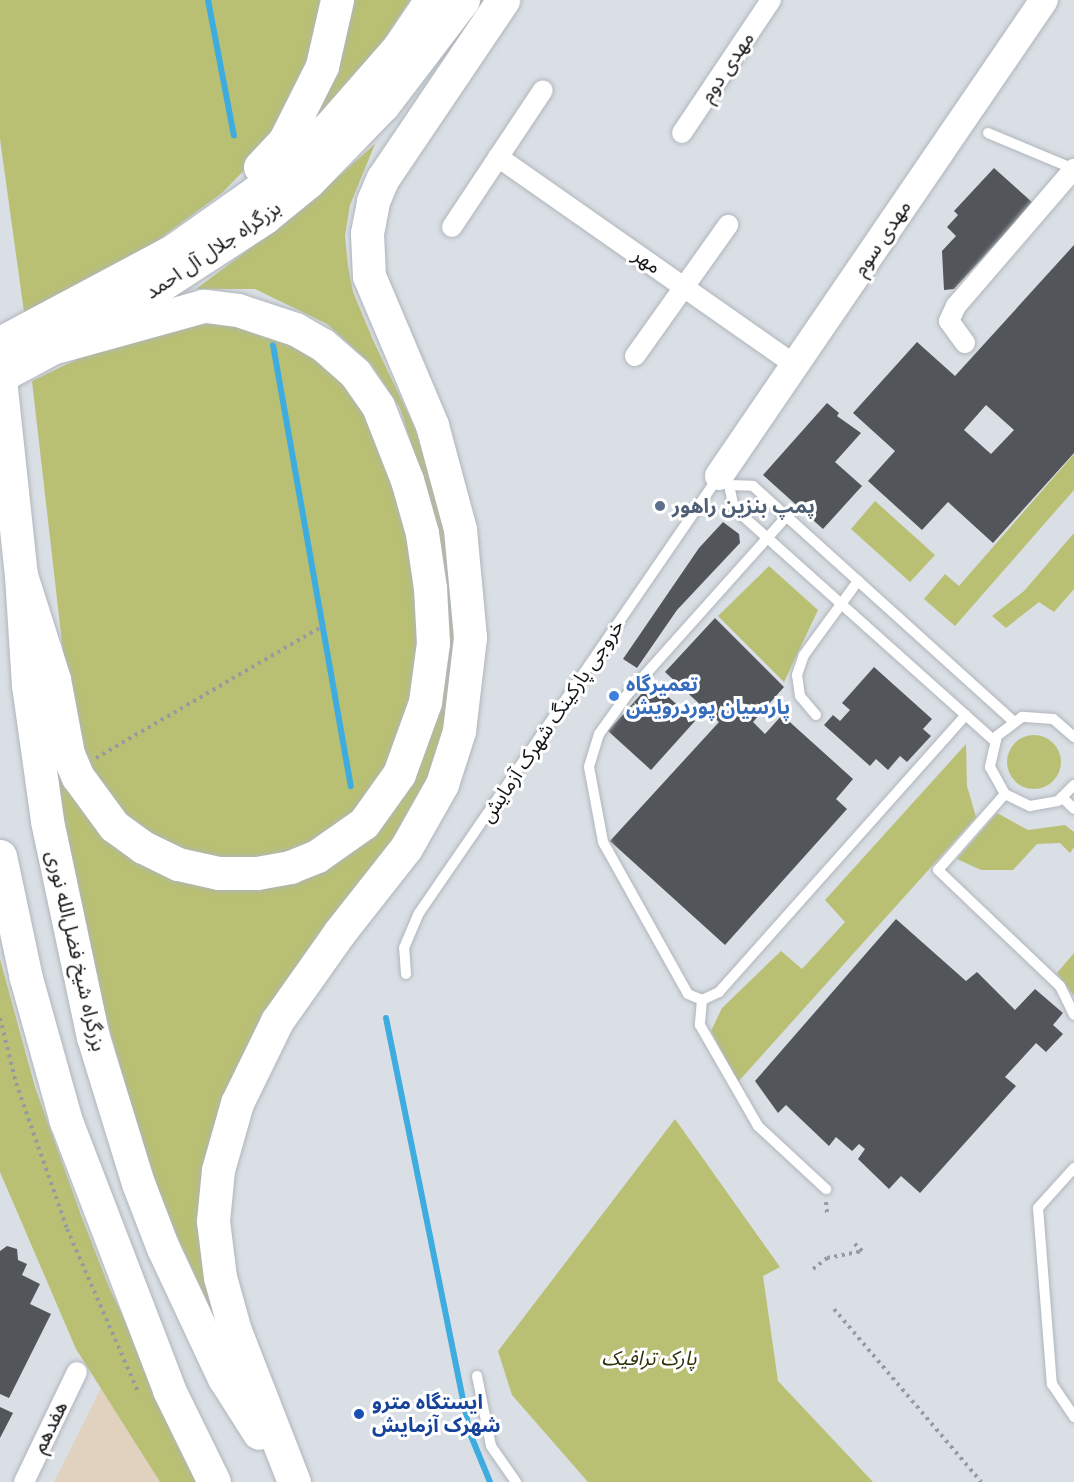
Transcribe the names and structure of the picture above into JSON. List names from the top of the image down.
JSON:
{
  "streets": {
    "highway": ["بزرگراه جلال آل احمد", "بزرگراه شیخ فضل‌الله نوری"],
    "street": [
      "مهدی دوم",
      "مهدی سوم",
      "مهر",
      "هفدهم"
    ],
    "lane": ["خروجی پارکینگ شهرک آزمایش"]
  },
  "crossings": [
    ["مهدی سوم", "مهر"],
    ["مهدی سوم", "خروجی پارکینگ شهرک آزمایش"],
    ["بزرگراه جلال آل احمد", "بزرگراه شیخ فضل‌الله نوری"]
  ],
  "parks": ["پارک ترافیک"],
  "places": ["پمپ بنزین راهور", "تعمیرگاه پارسیان پوردرویش", "ایستگاه مترو شهرک آزمایش"]
}
